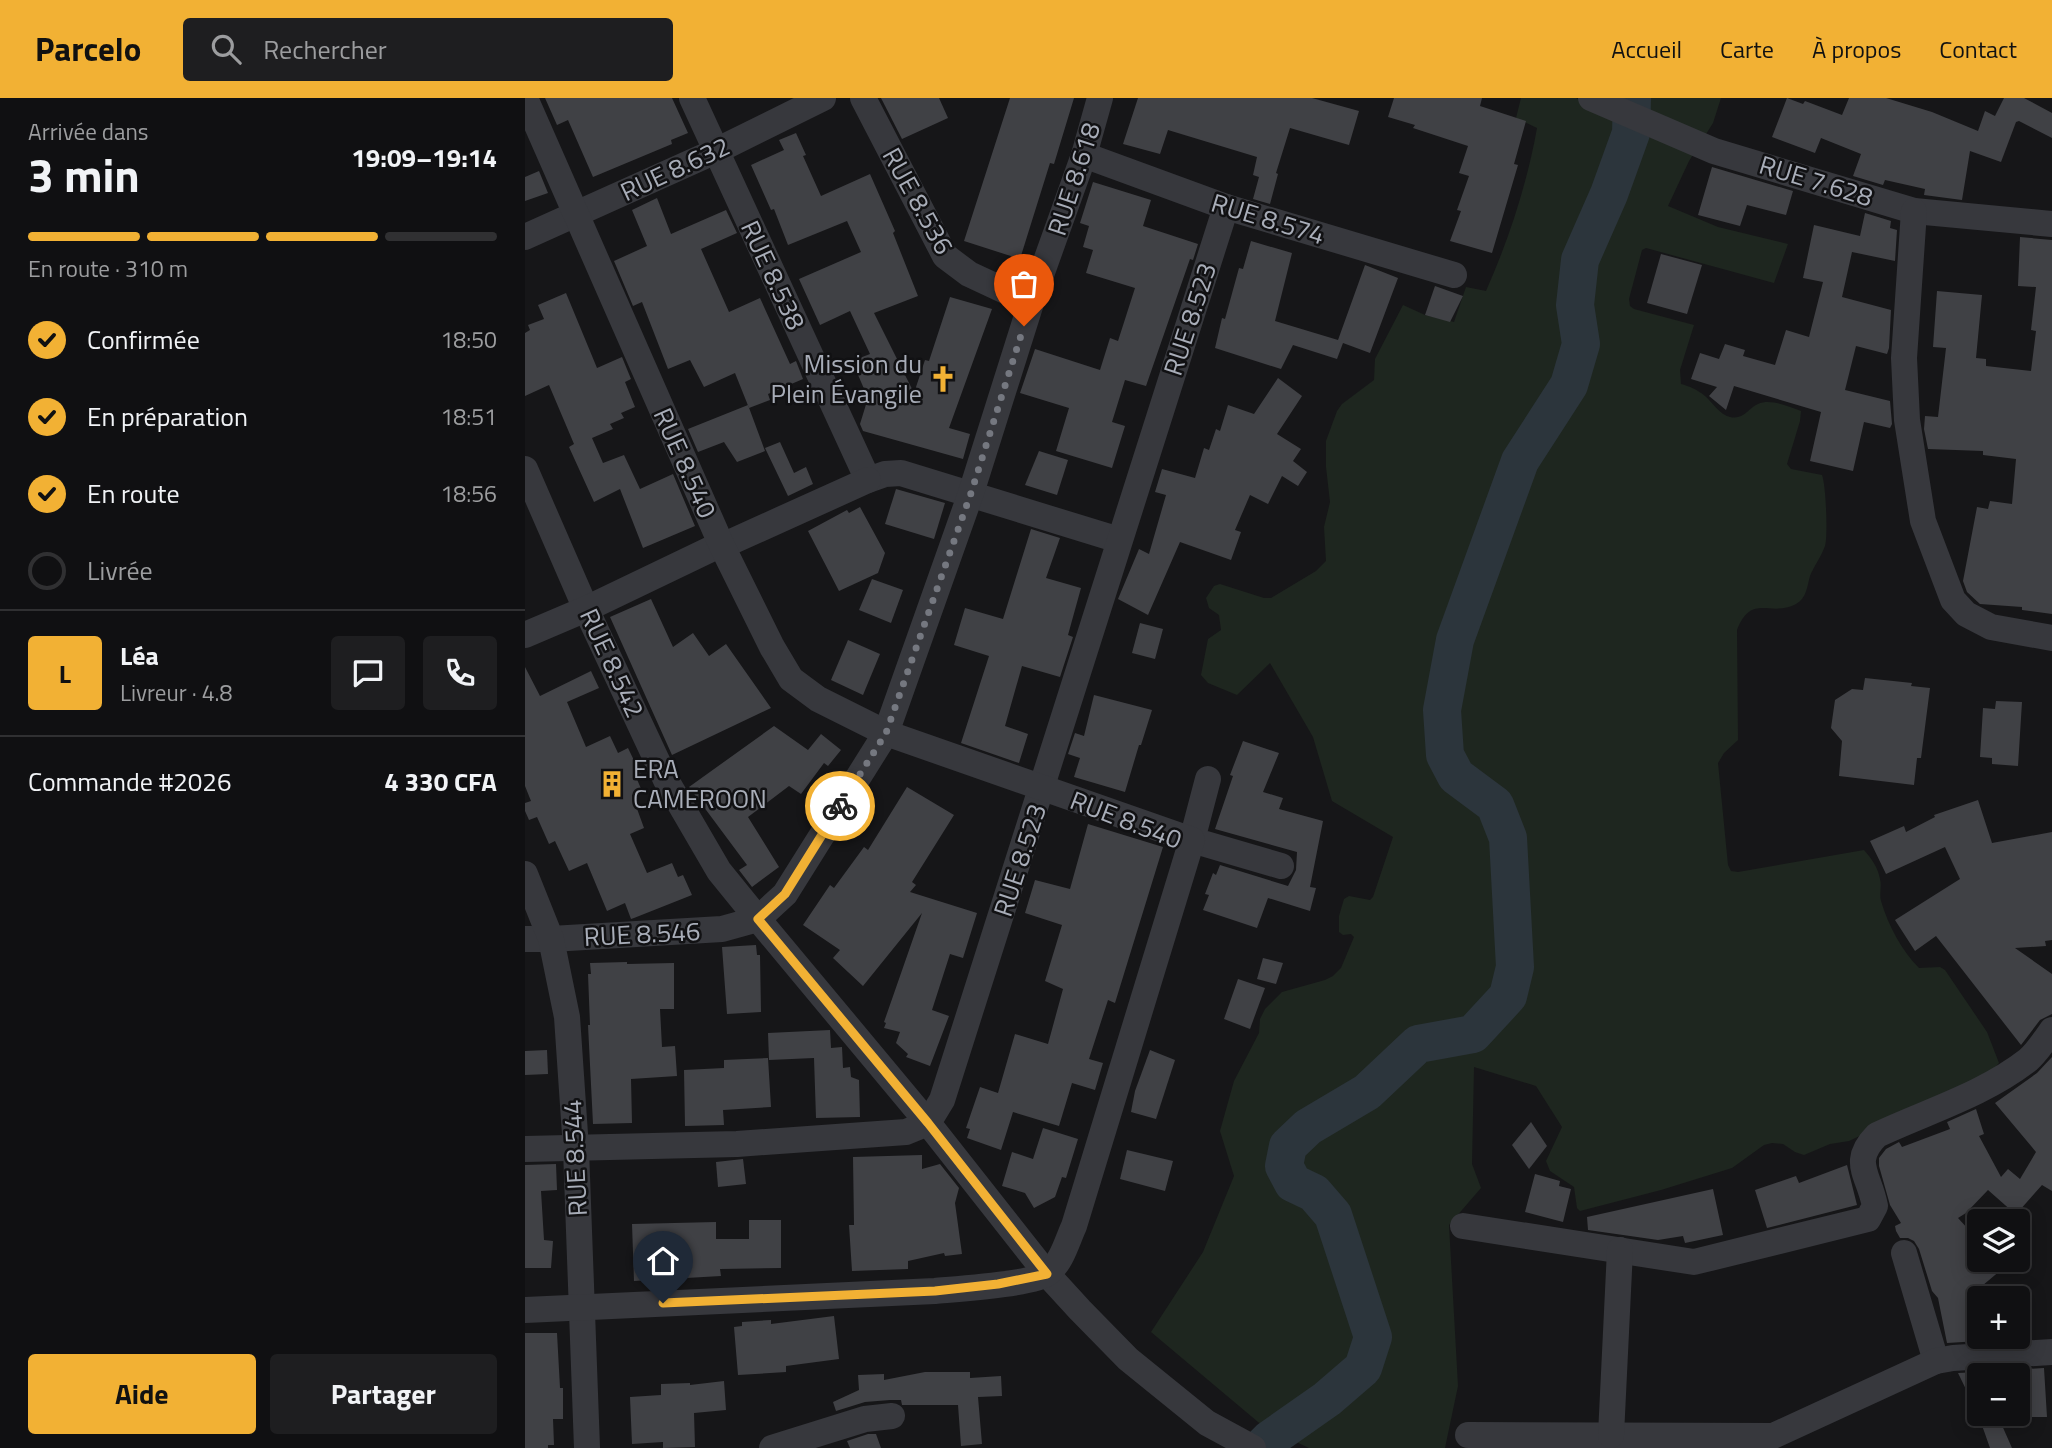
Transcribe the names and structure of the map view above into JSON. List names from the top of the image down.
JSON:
{
  "streets": {
    "street": [
      "RUE 8.632",
      "RUE 8.618",
      "RUE 7.628",
      "RUE 8.536",
      "RUE 8.574",
      "RUE 8.538",
      "RUE 8.523",
      "RUE 8.540",
      "RUE 8.542",
      "RUE 8.546",
      "RUE 8.544"
    ]
  },
  "crossings": [
    ["RUE 8.632", "RUE 8.538"],
    ["RUE 8.632", "RUE 8.540"],
    ["RUE 8.618", "RUE 8.536"],
    ["RUE 8.618", "RUE 8.574"],
    ["RUE 8.618", "RUE 8.540"],
    ["RUE 8.618", "RUE 8.542"],
    ["RUE 8.618", "RUE 8.546"],
    ["RUE 8.574", "RUE 8.523"],
    ["RUE 8.523", "RUE 8.540"],
    ["RUE 8.542", "RUE 8.546"],
    ["RUE 8.546", "RUE 8.544"]
  ],
  "places": {
    "church": ["Mission du Plein Évangile"],
    "building": ["ERA CAMEROON"]
  },
  "page": {
    "header": "Parcelo",
    "search": "Rechercher",
    "nav": [
      "Accueil",
      "Carte",
      "À propos",
      "Contact"
    ],
    "heading": ["3 min", "Arrivée dans", "19:09–19:14"],
    "panel": [
      "Léa",
      "Livreur · 4.8",
      "Commande #2026",
      "4 330 CFA"
    ],
    "bar": "En route · 310 m",
    "list": [
      ["Confirmée", "18:50"],
      ["En préparation", "18:51"],
      ["En route", "18:56"],
      "Livrée"
    ],
    "round": "L",
    "map_buttons": ["+", "−"],
    "buttons": ["Aide", "Partager"]
  }
}
